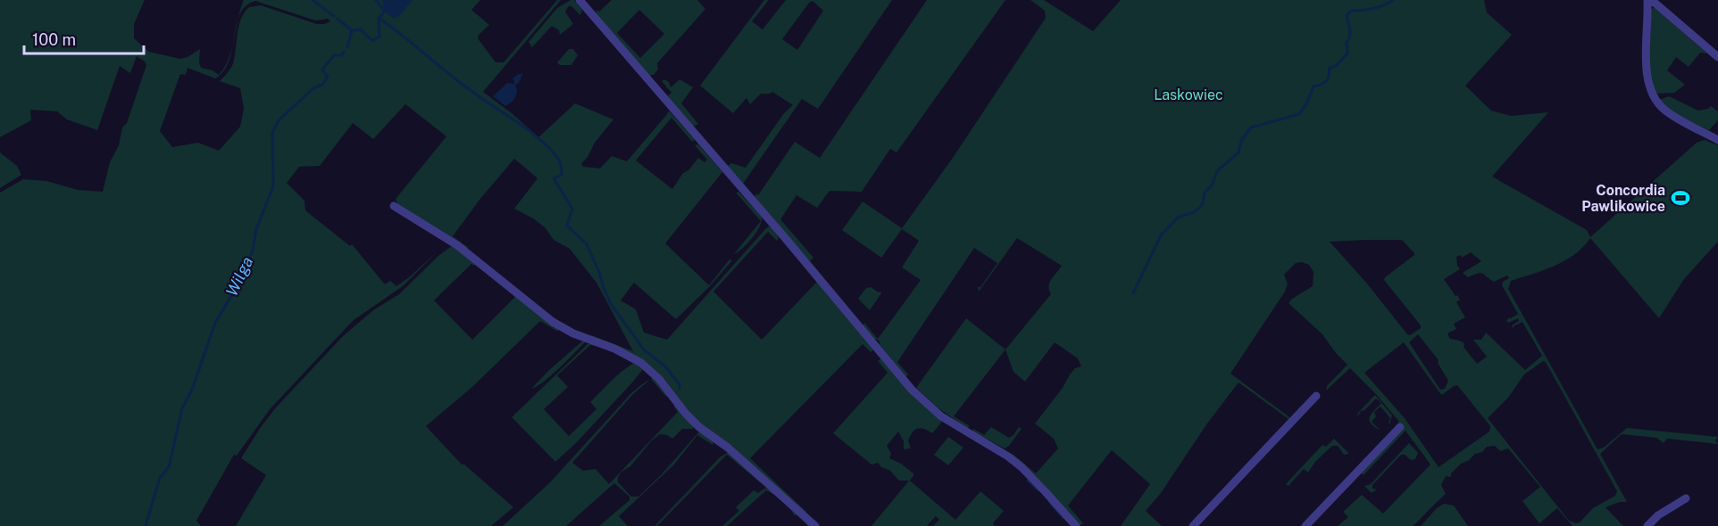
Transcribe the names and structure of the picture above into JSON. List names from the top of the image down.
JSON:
{
  "water": ["Wilga"],
  "parks": ["Laskowiec"],
  "places": {
    "sports": ["Concordia Pawlikowice"]
  },
  "scale_bar": "100 m"
}
